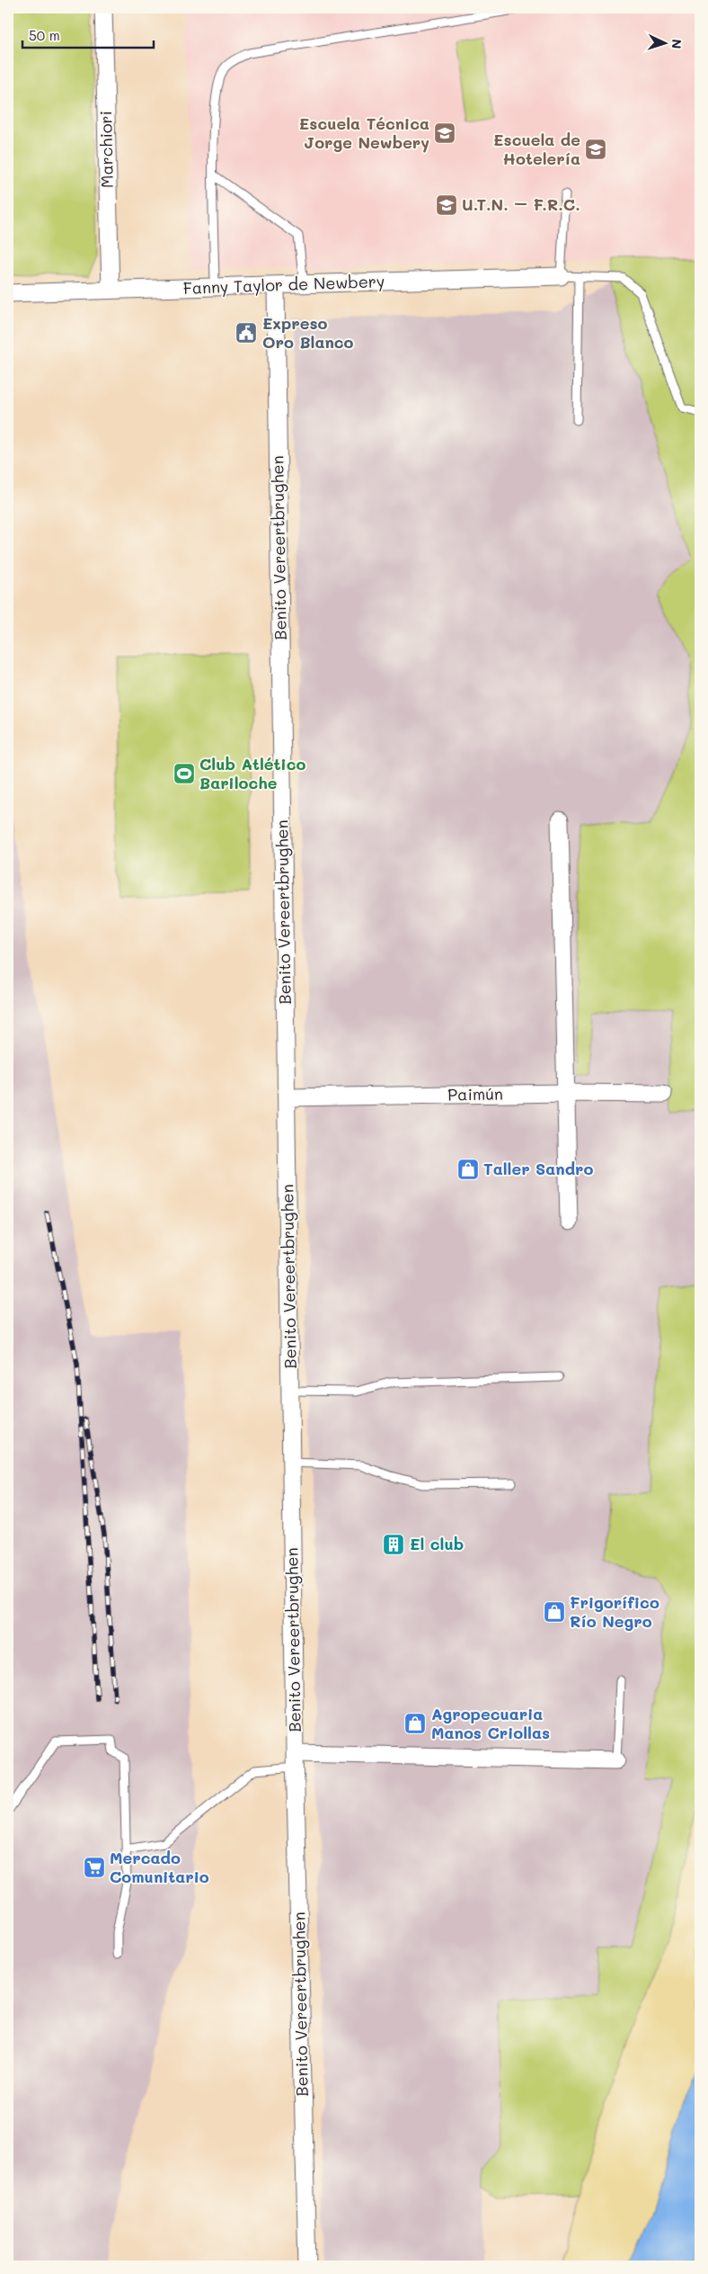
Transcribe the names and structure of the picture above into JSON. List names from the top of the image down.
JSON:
{
  "streets": {
    "street": [
      "Marchiori",
      "Fanny Taylor de Newbery",
      "Benito Vereertbrughen",
      "Paimún"
    ]
  },
  "crossings": [
    ["Marchiori", "Fanny Taylor de Newbery"],
    ["Fanny Taylor de Newbery", "Benito Vereertbrughen"],
    ["Benito Vereertbrughen", "Paimún"]
  ],
  "places": {
    "school or university": ["Escuela Técnica Jorge Newbery", "Escuela de Hotelería", "U.T.N. – F.R.C."],
    "public building": ["Expreso Oro Blanco"],
    "sports": ["Club Atlético Bariloche"],
    "shop": ["Taller Sandro", "Frigorífico Río Negro", "Agropecuaria Manos Criollas"],
    "building": ["El club"],
    "supermarket": ["Mercado Comunitario"]
  },
  "scale_bar": "50 m",
  "north": "right"
}
